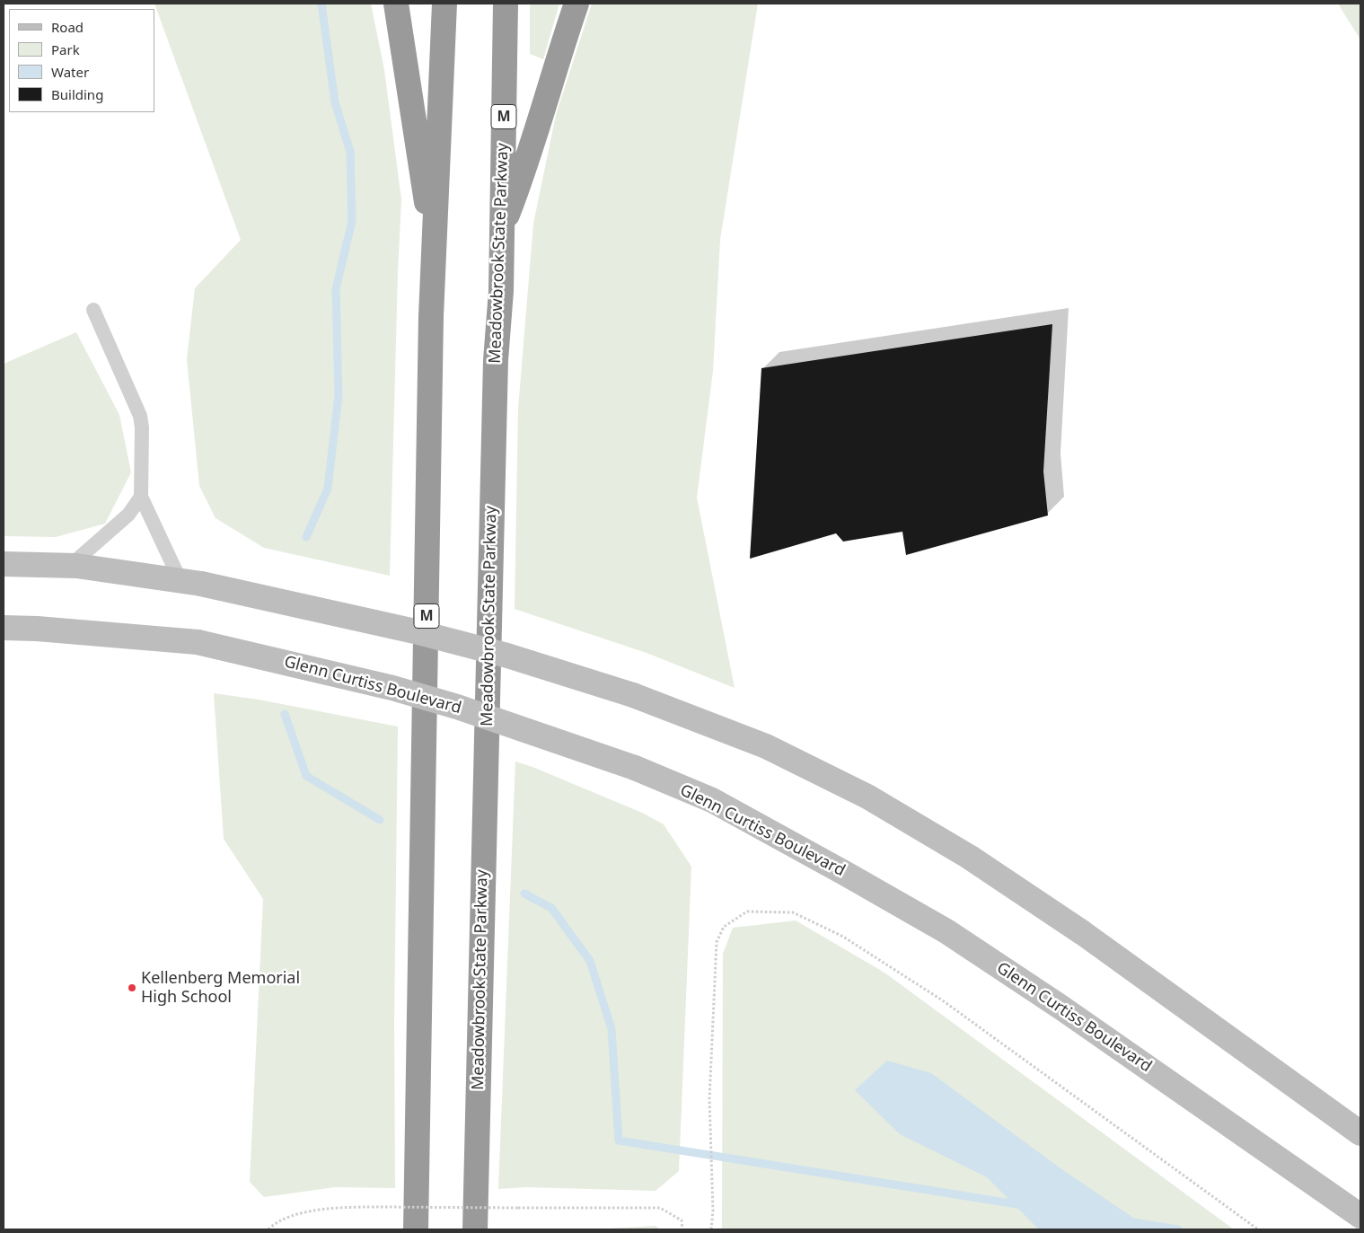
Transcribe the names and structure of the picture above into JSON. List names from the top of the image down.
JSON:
{
  "streets": {
    "highway": ["M", "Meadowbrook State Parkway"],
    "main road": ["Glenn Curtiss Boulevard"]
  },
  "places": ["Kellenberg Memorial High School"],
  "legend": [
    "Road",
    "Park",
    "Water",
    "Building"
  ]
}
